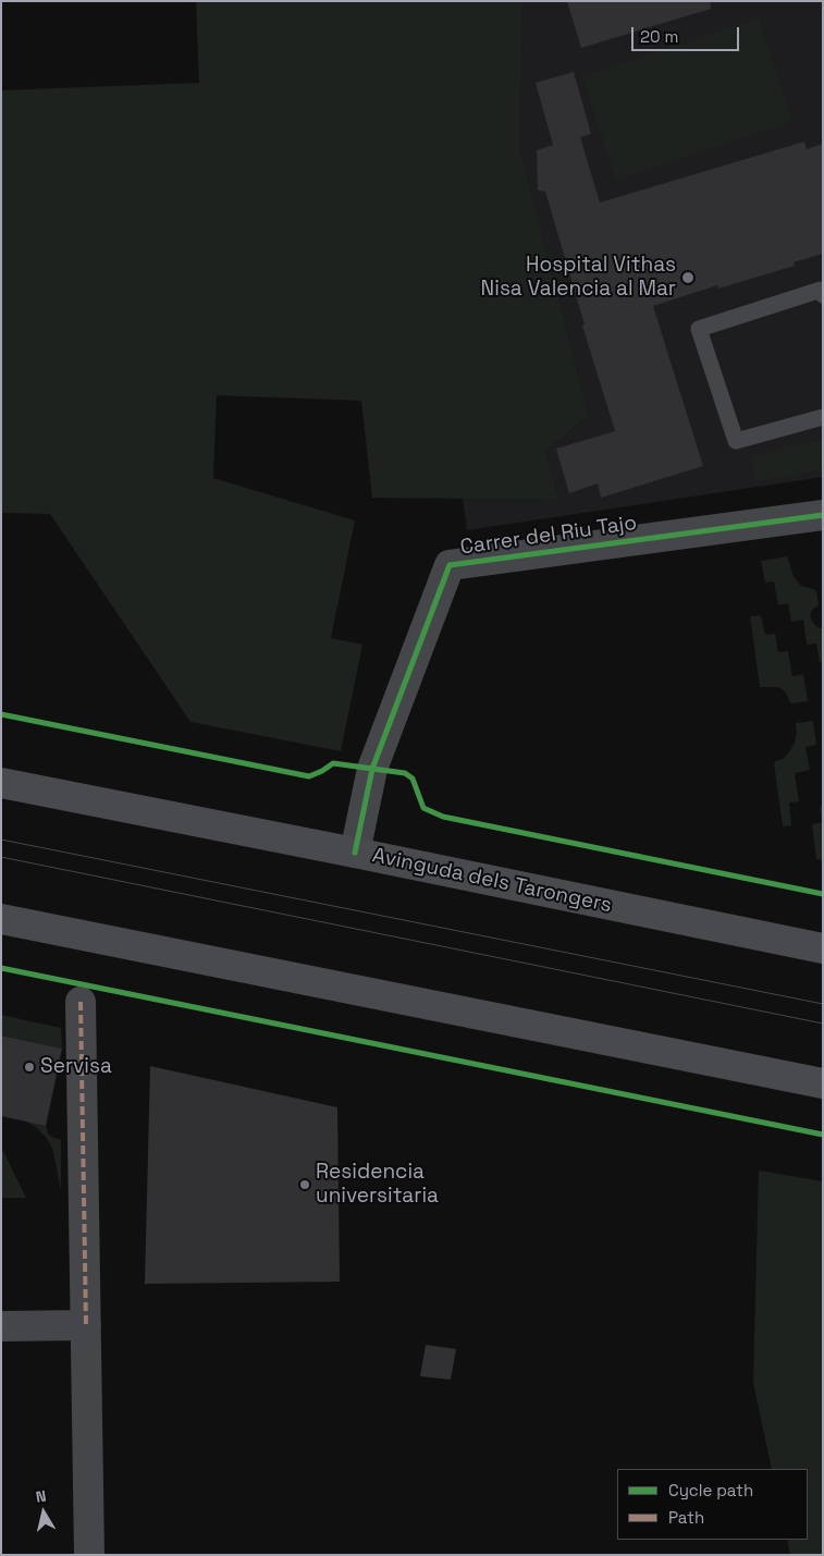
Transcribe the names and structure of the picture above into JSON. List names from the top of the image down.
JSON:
{
  "streets": {
    "main road": ["Avinguda dels Tarongers"],
    "street": ["Carrer del Riu Tajo"]
  },
  "crossings": [
    ["Carrer del Riu Tajo", "Avinguda dels Tarongers"]
  ],
  "places": ["Hospital Vithas Nisa Valencia al Mar", "Servisa", "Residencia universitaria"],
  "legend": ["Cycle path", "Path"],
  "scale_bar": "20 m",
  "north": "top"
}
